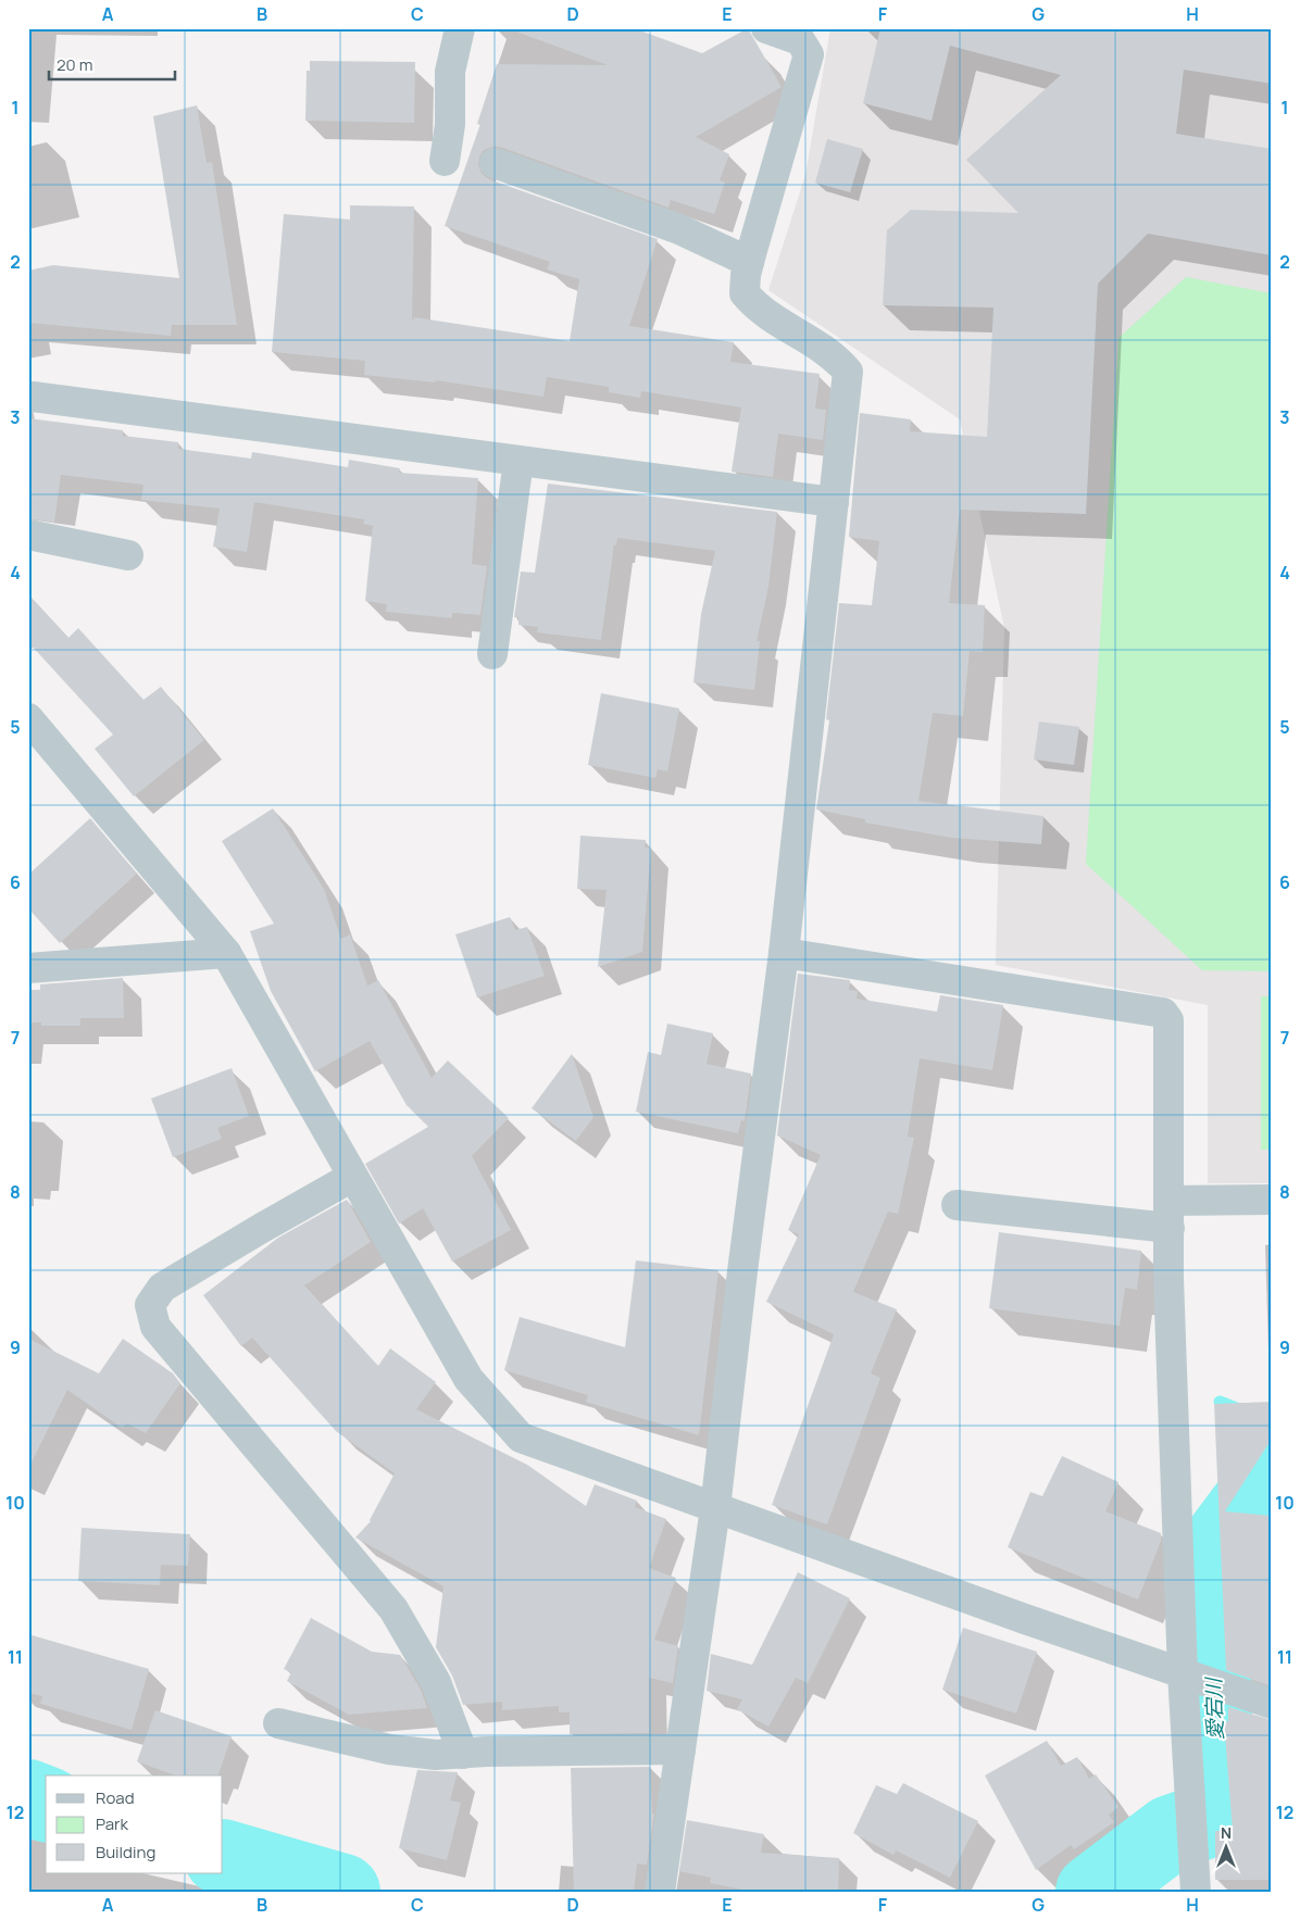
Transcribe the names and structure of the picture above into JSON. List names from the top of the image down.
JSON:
{
  "water": ["愛宕川"],
  "legend": ["Road", "Park", "Building"],
  "scale_bar": "20 m",
  "north": "top",
  "grid": {
    "columns": [
      "A",
      "B",
      "C",
      "D",
      "E",
      "F",
      "G",
      "H"
    ],
    "rows": [
      "1",
      "2",
      "3",
      "4",
      "5",
      "6",
      "7",
      "8",
      "9",
      "10",
      "11",
      "12"
    ]
  }
}
